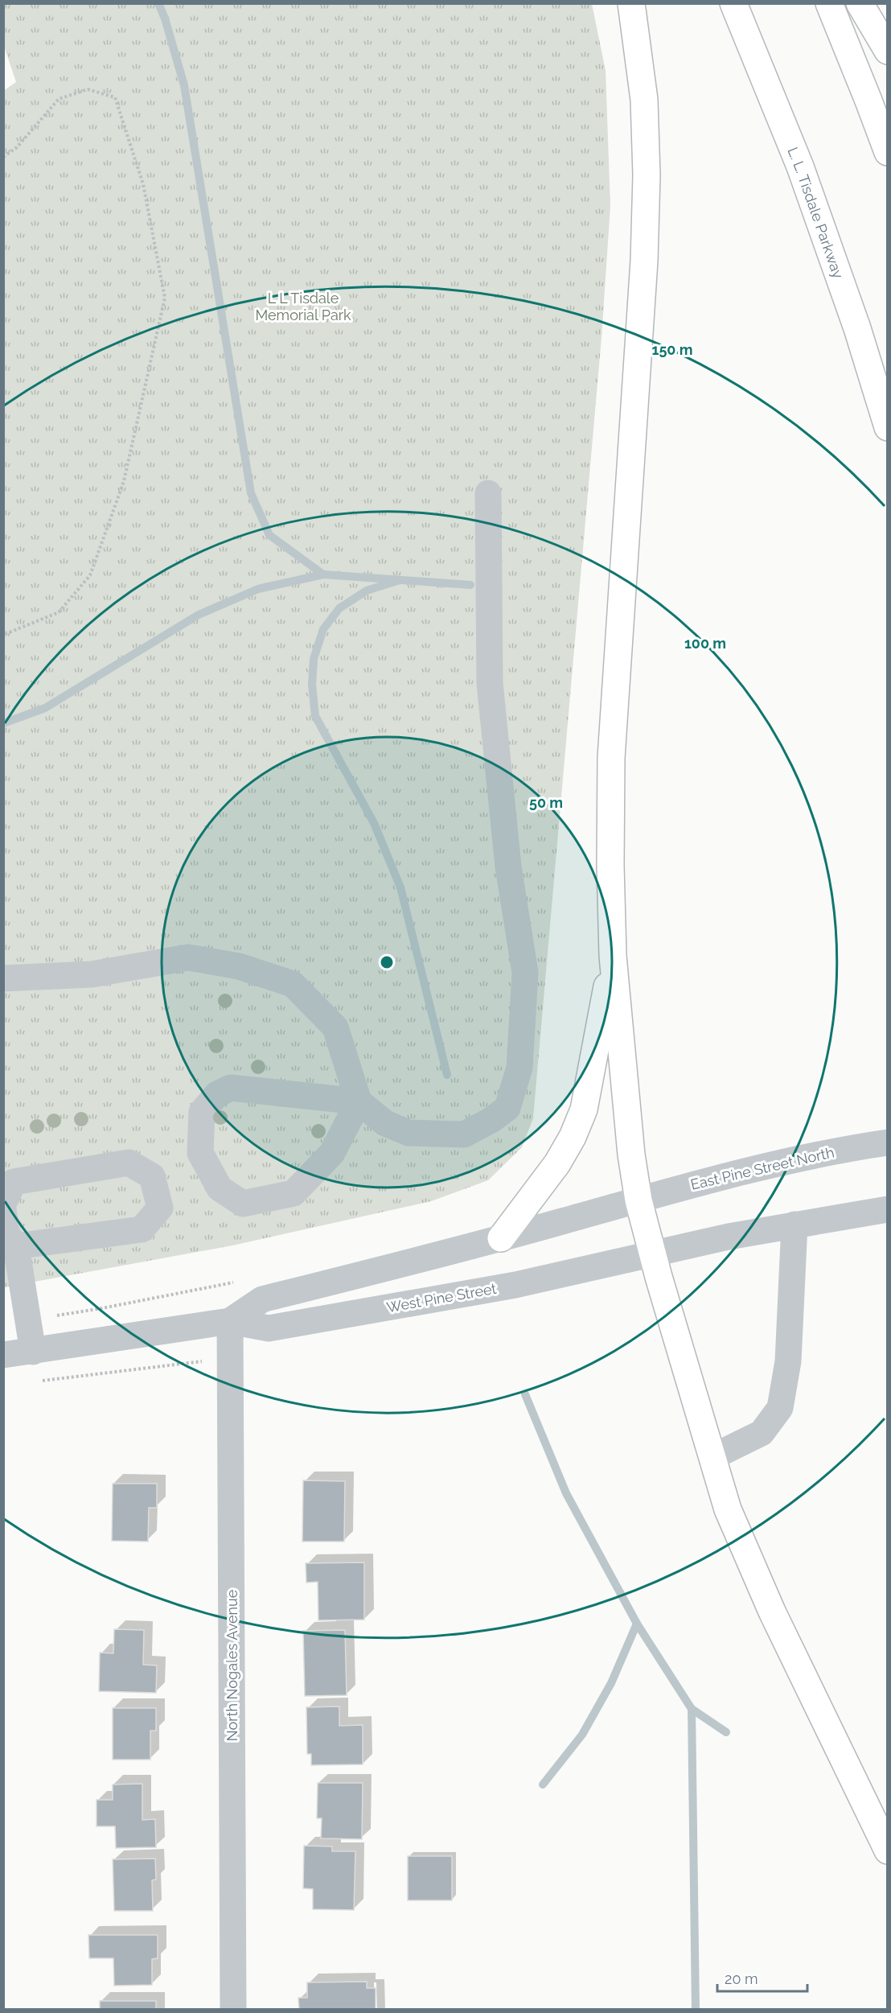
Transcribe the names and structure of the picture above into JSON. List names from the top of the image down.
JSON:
{
  "streets": {
    "highway": ["L. L. Tisdale Parkway"],
    "street": ["East Pine Street North", "West Pine Street", "North Nogales Avenue"]
  },
  "crossings": [
    ["East Pine Street North", "West Pine Street"],
    ["West Pine Street", "North Nogales Avenue"]
  ],
  "parks": ["L L Tisdale Memorial Park"],
  "scale_bar": "20 m",
  "rings": ["150 m", "100 m", "50 m"]
}
